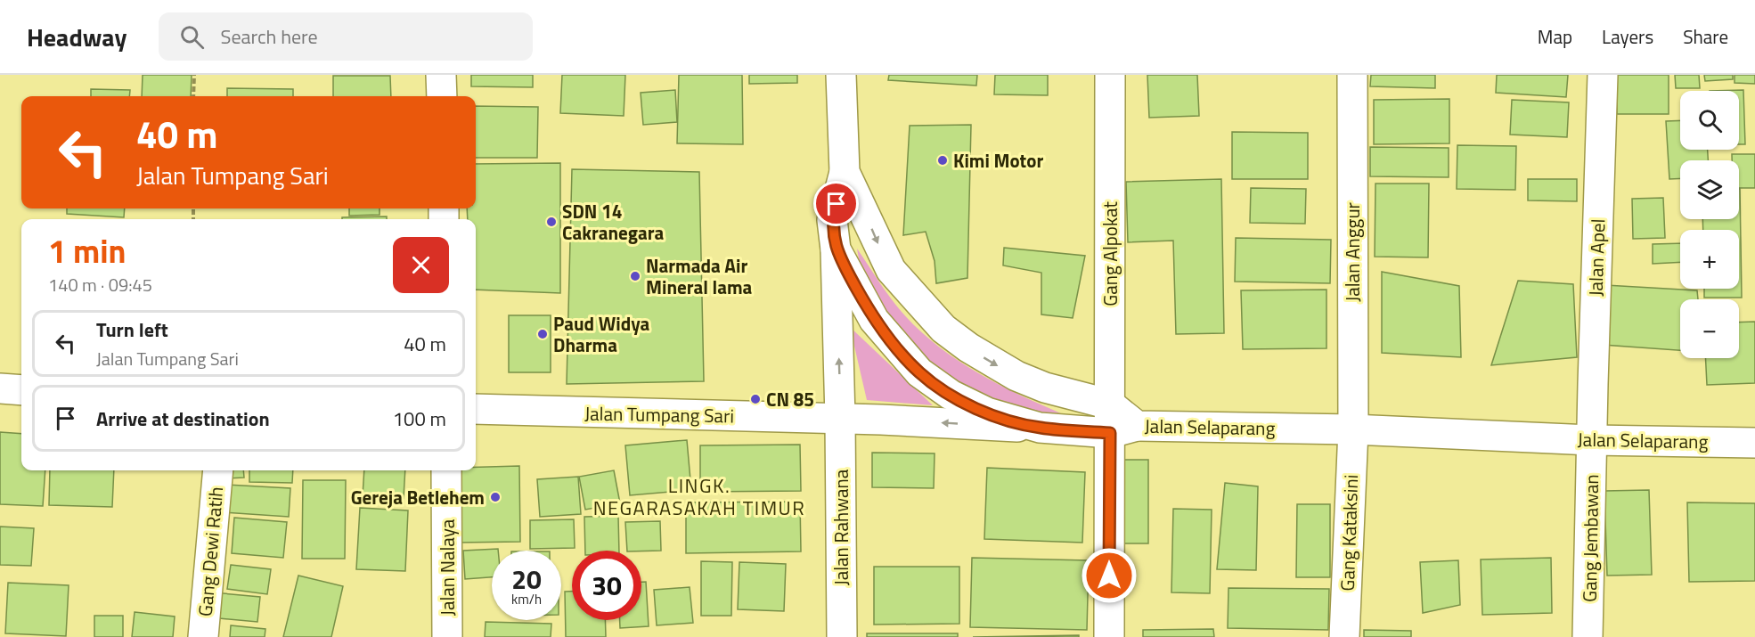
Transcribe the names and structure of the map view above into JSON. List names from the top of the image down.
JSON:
{
  "streets": {
    "main road": [
      "Jalan Anggur",
      "Gang Alpokat",
      "Jalan Apel",
      "Jalan Tumpang Sari",
      "Jalan Selaparang",
      "Jalan Rahwana",
      "Gang Kataksini",
      "Gang Jembawan",
      "Gang Dewi Ratih",
      "Jalan Nalaya"
    ]
  },
  "crossings": [
    ["Jalan Anggur", "Jalan Selaparang"],
    ["Jalan Anggur", "Gang Kataksini"],
    ["Gang Alpokat", "Jalan Tumpang Sari"],
    ["Gang Alpokat", "Jalan Selaparang"],
    ["Jalan Apel", "Jalan Selaparang"],
    ["Jalan Apel", "Gang Jembawan"],
    ["Jalan Tumpang Sari", "Jalan Selaparang"],
    ["Jalan Tumpang Sari", "Jalan Rahwana"],
    ["Jalan Selaparang", "Gang Kataksini"],
    ["Jalan Selaparang", "Gang Jembawan"]
  ],
  "one_way": ["Jalan Rahwana"],
  "districts": ["LINGK. NEGARASAKAH TIMUR"],
  "places": [
    "Kimi Motor",
    "SDN 14 Cakranegara",
    "Narmada Air Mineral lama",
    "Paud Widya Dharma",
    "CN 85",
    "Gereja Betlehem"
  ],
  "page": {
    "header": "Headway",
    "search": "Search here",
    "nav": ["Map", "Layers", "Share"],
    "map_buttons": ["+", "−"],
    "turn": ["40 m", "Jalan Tumpang Sari"],
    "heading": ["1 min", "140 m · 09:45"],
    "list": [
      {
        "name": "Turn left",
        "note": "Jalan Tumpang Sari",
        "value": "40 m"
      },
      {
        "name": "Arrive at destination",
        "value": "100 m"
      }
    ],
    "speed": "20 km/h",
    "limit": "30"
  }
}
